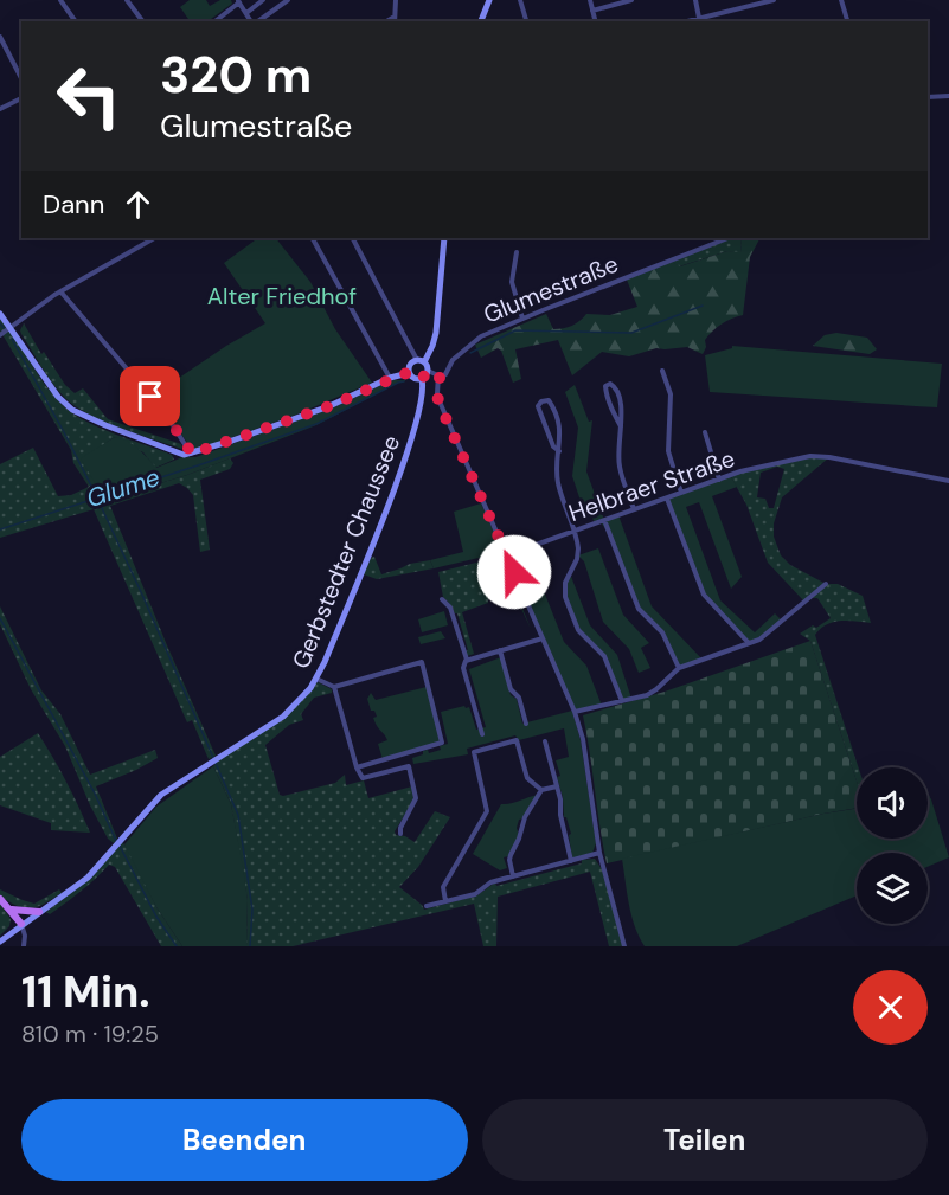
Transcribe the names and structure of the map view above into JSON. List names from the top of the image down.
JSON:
{
  "streets": {
    "main road": ["Gerbstedter Chaussee"],
    "street": ["Glumestraße", "Helbraer Straße"]
  },
  "water": ["Glume"],
  "parks": ["Alter Friedhof"],
  "page": {
    "turn": ["320 m", "Glumestraße"],
    "then": "Dann",
    "heading": ["11 Min.", "810 m · 19:25"],
    "buttons": ["Beenden", "Teilen"]
  }
}
